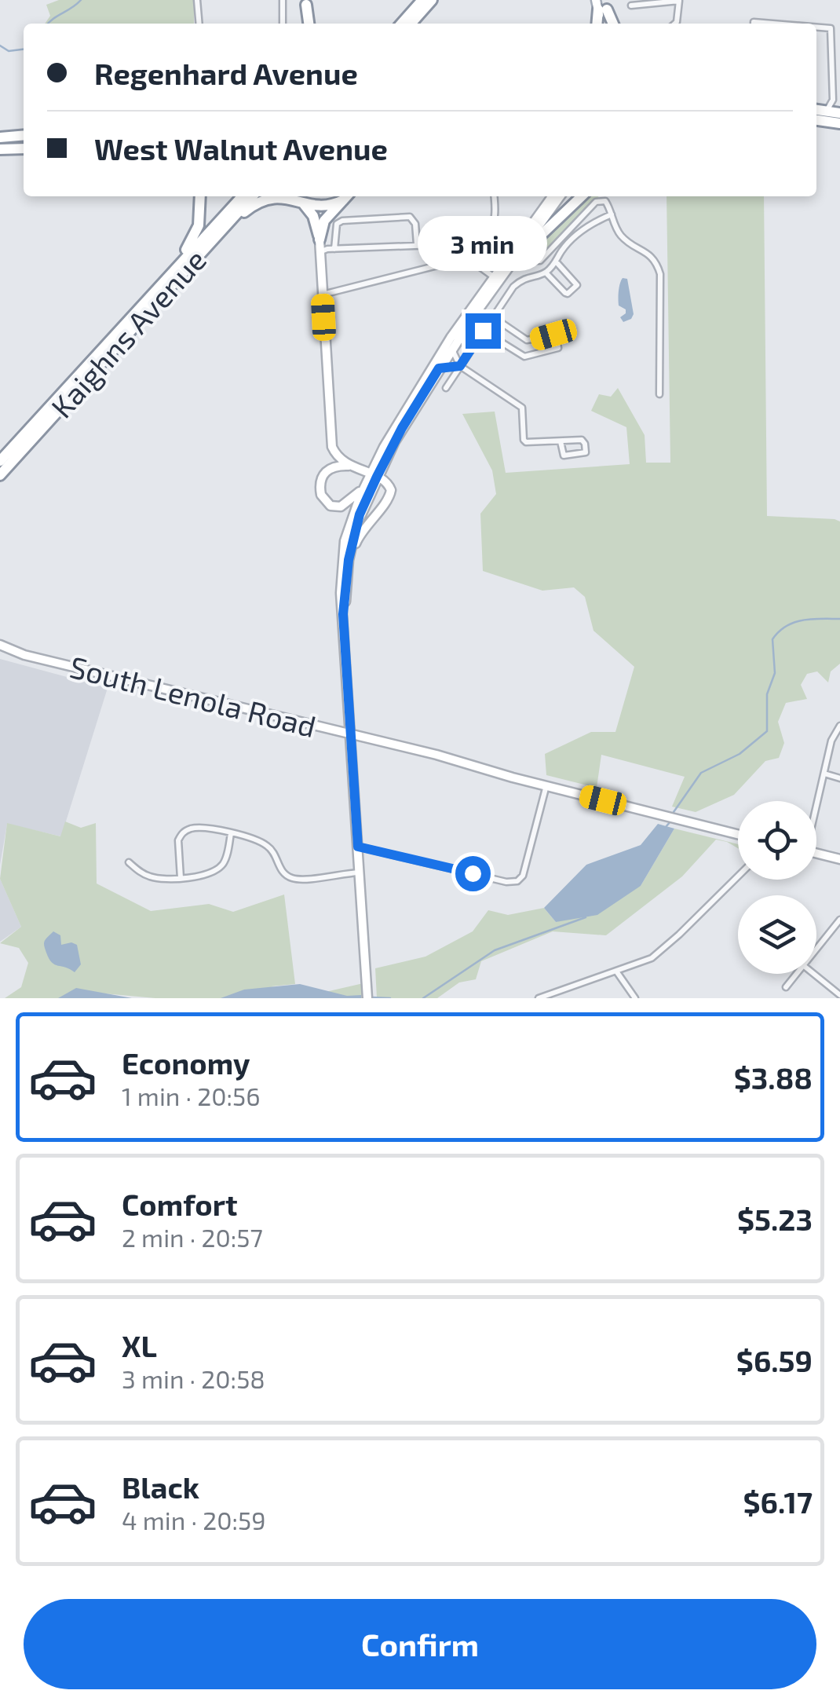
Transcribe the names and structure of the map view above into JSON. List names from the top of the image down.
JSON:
{
  "streets": {
    "highway": ["Kaighns Avenue"],
    "main road": ["South Lenola Road"]
  },
  "page": {
    "banner": ["Regenhard Avenue", "West Walnut Avenue"],
    "bubble": "3 min",
    "list": [
      {
        "name": "Economy",
        "note": "1 min · 20:56",
        "value": "$3.88"
      },
      {
        "name": "Comfort",
        "note": "2 min · 20:57",
        "value": "$5.23"
      },
      {
        "name": "XL",
        "note": "3 min · 20:58",
        "value": "$6.59"
      },
      {
        "name": "Black",
        "note": "4 min · 20:59",
        "value": "$6.17"
      }
    ],
    "buttons": "Confirm"
  }
}
